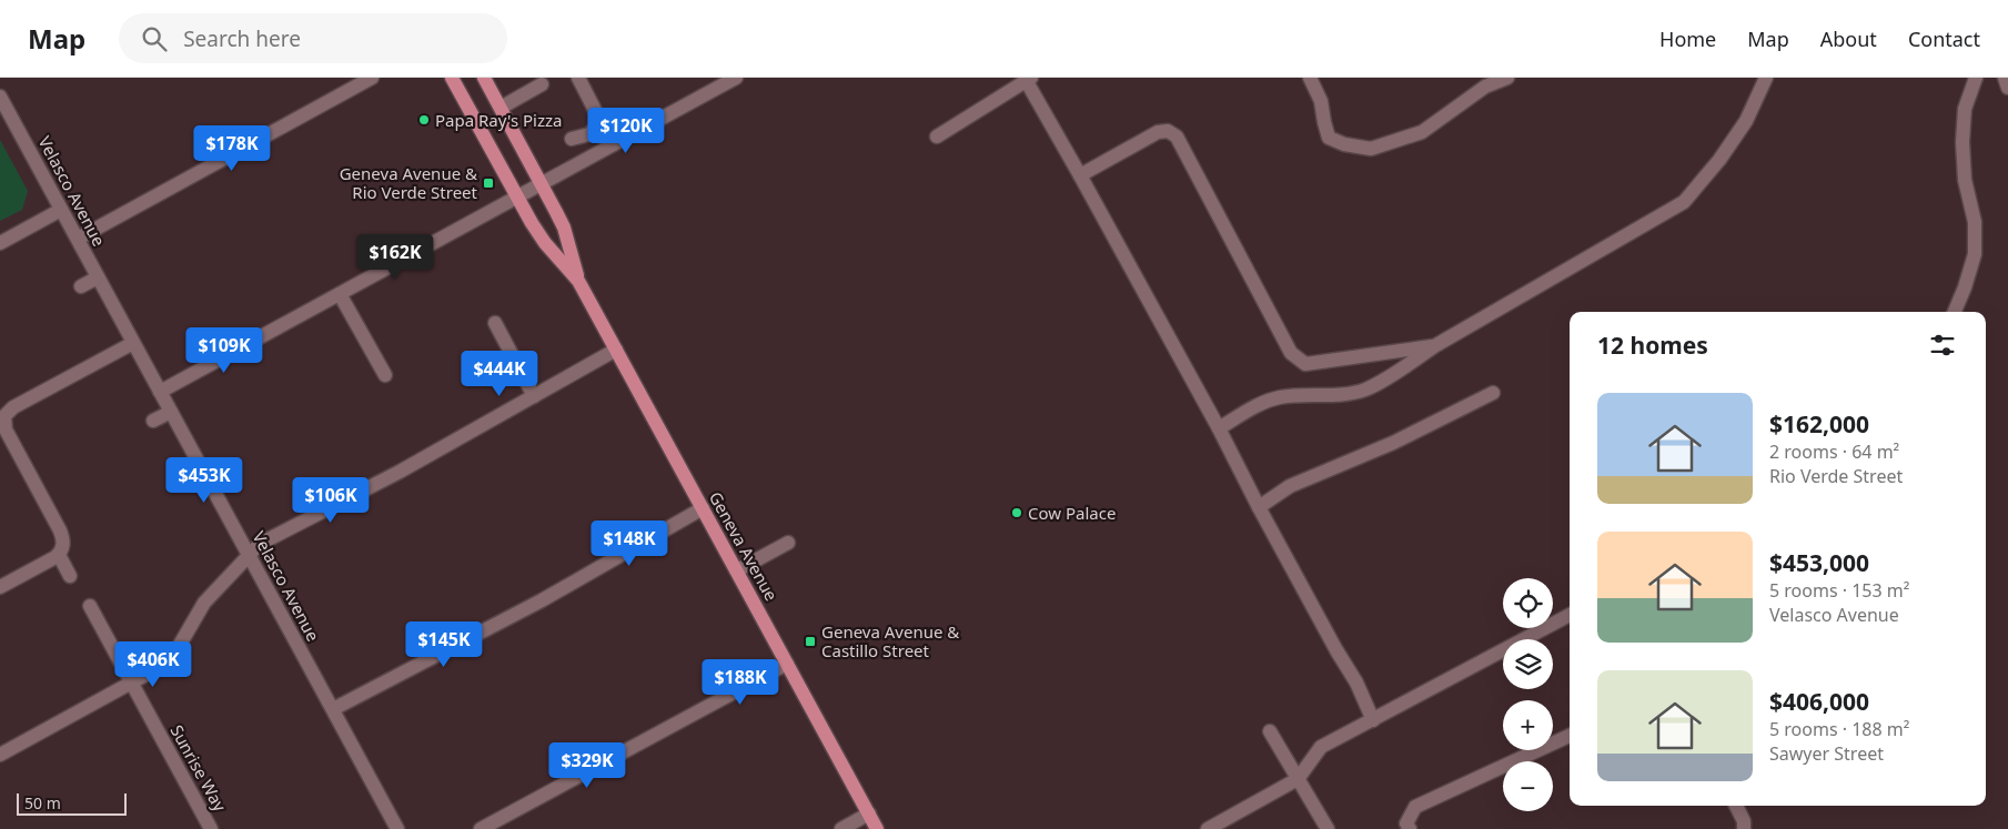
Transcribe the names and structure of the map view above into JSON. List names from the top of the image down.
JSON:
{
  "streets": {
    "main road": ["Geneva Avenue"],
    "street": ["Velasco Avenue", "Sunrise Way"]
  },
  "places": {
    "other": ["Papa Ray's Pizza", "Cow Palace"],
    "transit": ["Geneva Avenue & Rio Verde Street", "Geneva Avenue & Castillo Street"]
  },
  "scale_bar": "50 m",
  "page": {
    "header": "Map",
    "search": "Search here",
    "nav": [
      "Home",
      "Map",
      "About",
      "Contact"
    ],
    "price": [
      "$120K",
      "$178K",
      "$162K",
      "$109K",
      "$444K",
      "$453K",
      "$106K",
      "$148K",
      "$145K",
      "$406K",
      "$188K",
      "$329K"
    ],
    "heading": "12 homes",
    "list": [
      {
        "name": "$162,000",
        "note": "2 rooms · 64 m² · Rio Verde Street"
      },
      {
        "name": "$453,000",
        "note": "5 rooms · 153 m² · Velasco Avenue"
      },
      {
        "name": "$406,000",
        "note": "5 rooms · 188 m² · Sawyer Street"
      }
    ],
    "map_buttons": ["+", "−"],
    "scale": "50 m"
  }
}
